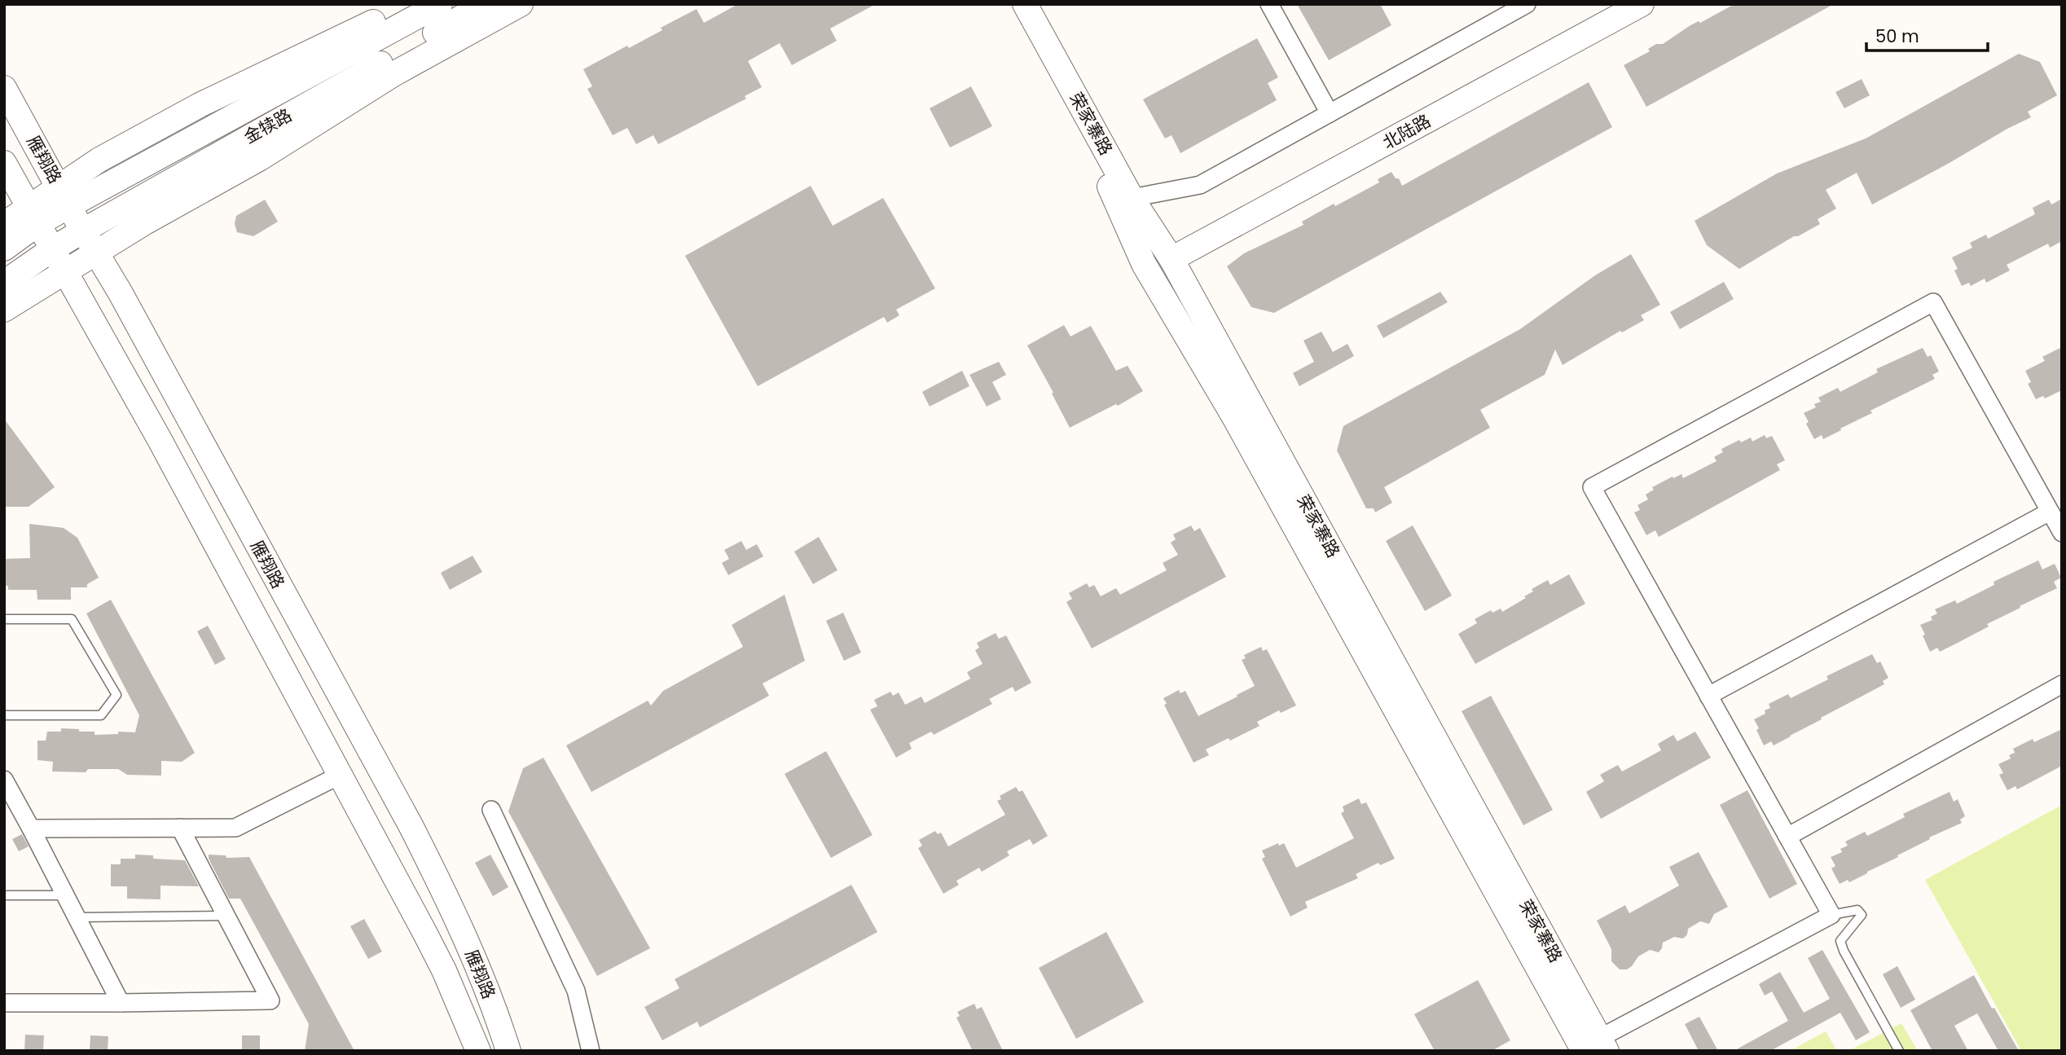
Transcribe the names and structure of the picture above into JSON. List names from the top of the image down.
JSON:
{
  "streets": {
    "street": [
      "荣家寨路",
      "金犊路",
      "北陆路",
      "雁翔路"
    ]
  },
  "crossings": [
    ["荣家寨路", "北陆路"],
    ["金犊路", "雁翔路"]
  ],
  "scale_bar": "50 m"
}
